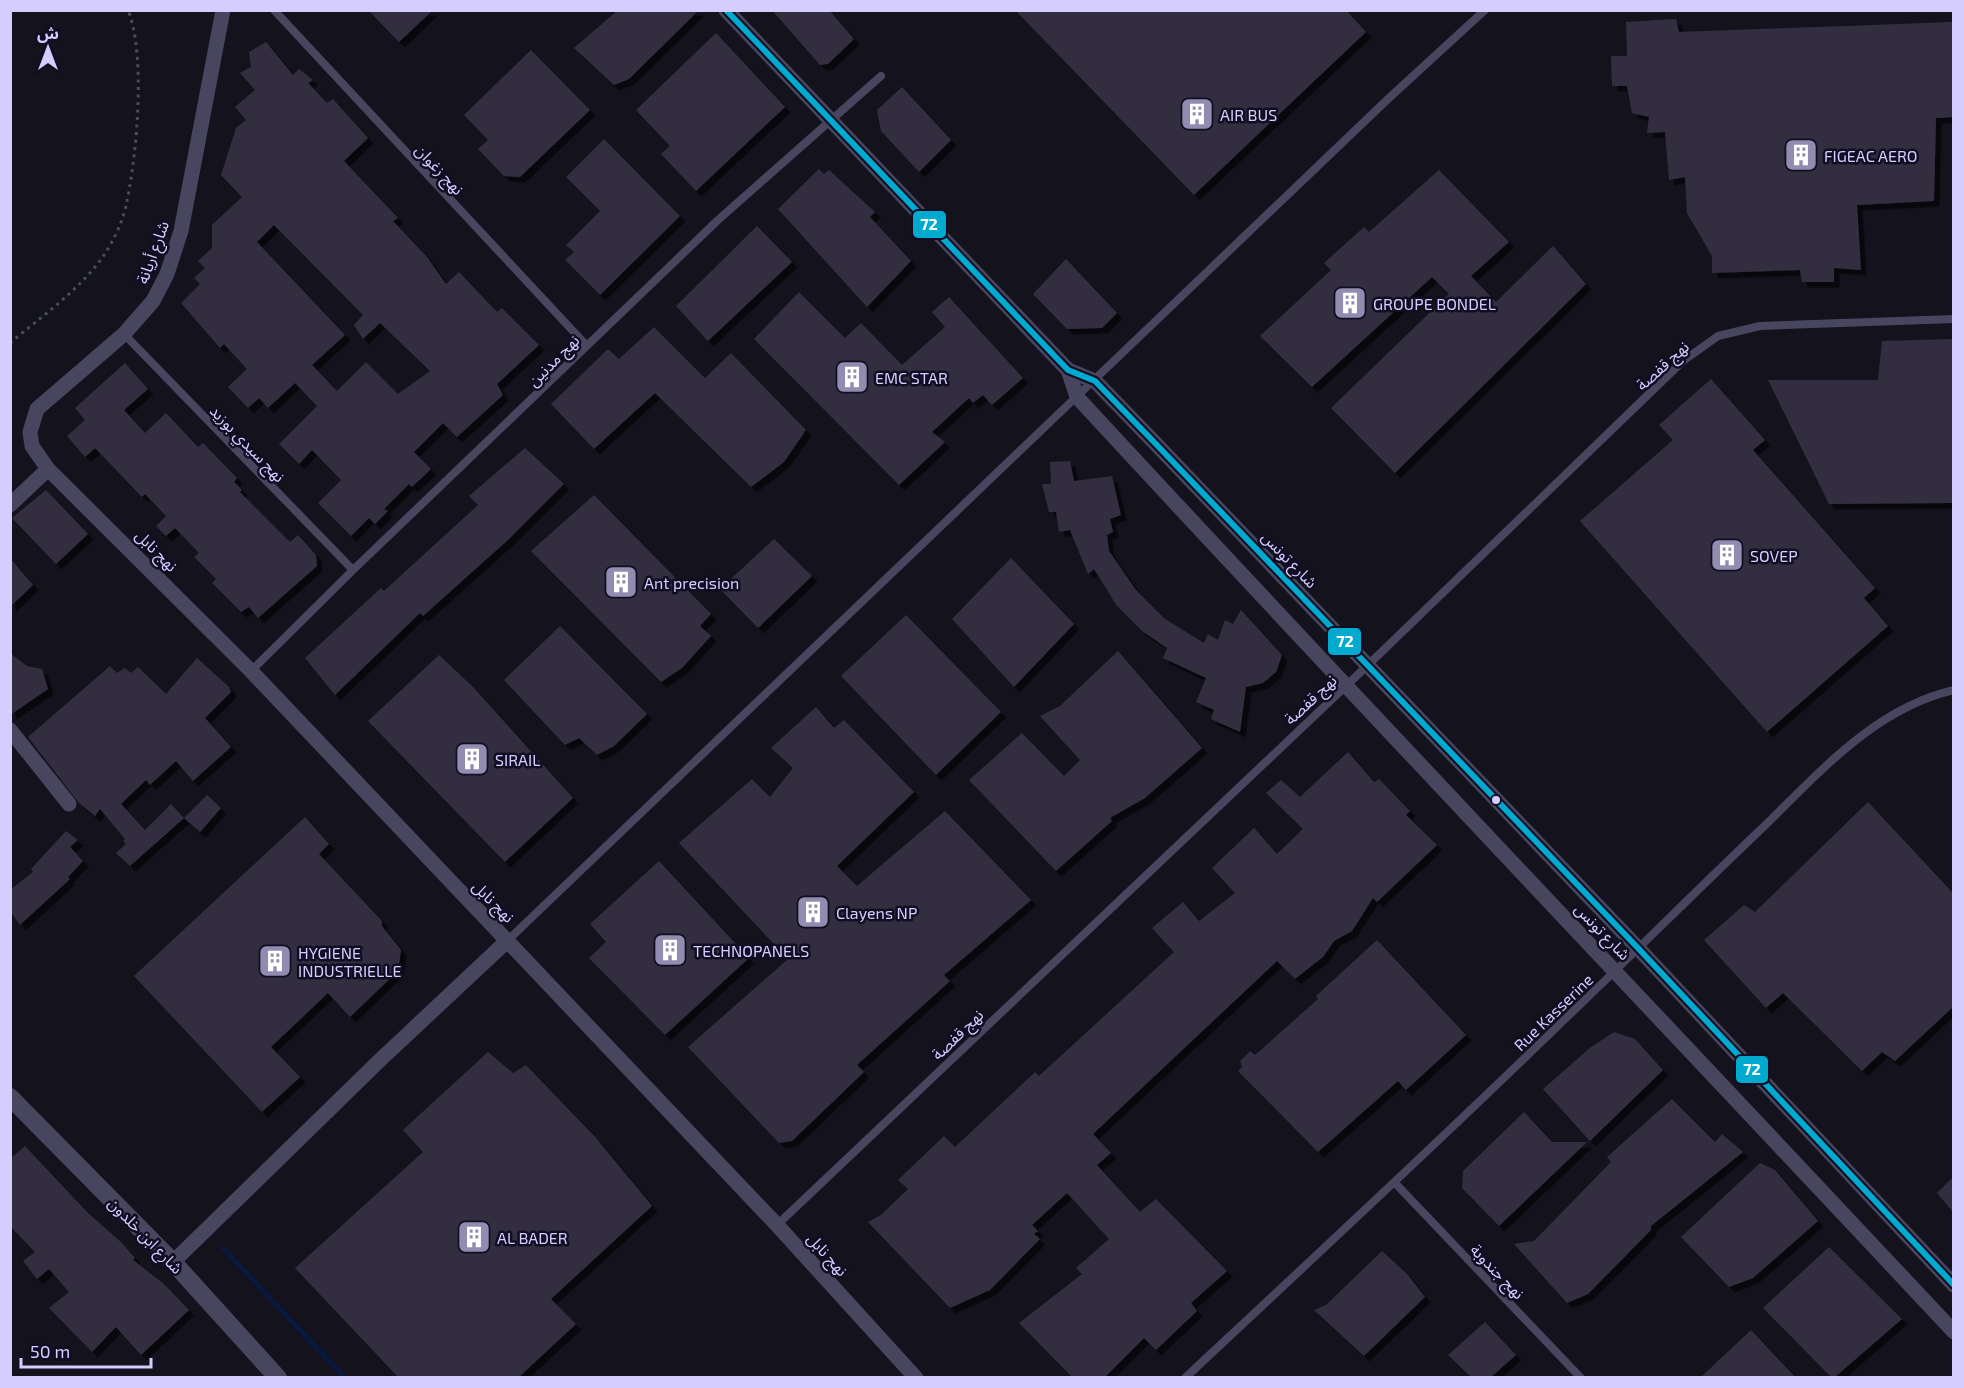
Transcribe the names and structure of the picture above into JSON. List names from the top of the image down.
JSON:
{
  "streets": {
    "street": [
      "شارع أريانة",
      "نهج نابل",
      "شارع تونس",
      "شارع ابن خلدون"
    ],
    "lane": [
      "نهج زغوان",
      "نهج مدنين",
      "نهج قفصة",
      "نهج سيدي بوزيد",
      "Rue Kasserine",
      "نهج جندوبة"
    ]
  },
  "crossings": [
    ["نهج زغوان", "نهج مدنين"],
    ["شارع أريانة", "نهج سيدي بوزيد"],
    ["شارع أريانة", "نهج نابل"],
    ["نهج مدنين", "نهج سيدي بوزيد"],
    ["نهج مدنين", "نهج نابل"],
    ["نهج قفصة", "نهج نابل"],
    ["نهج قفصة", "شارع تونس"],
    ["شارع تونس", "Rue Kasserine"],
    ["Rue Kasserine", "نهج جندوبة"]
  ],
  "places": {
    "building": [
      "AIR BUS",
      "FIGEAC AERO",
      "GROUPE BONDEL",
      "EMC STAR",
      "SOVEP",
      "Ant precision",
      "SIRAIL",
      "Clayens NP",
      "TECHNOPANELS",
      "HYGIENE INDUSTRIELLE",
      "AL BADER"
    ]
  },
  "lines": ["transit line 72"],
  "scale_bar": "50 m",
  "north": "top"
}
